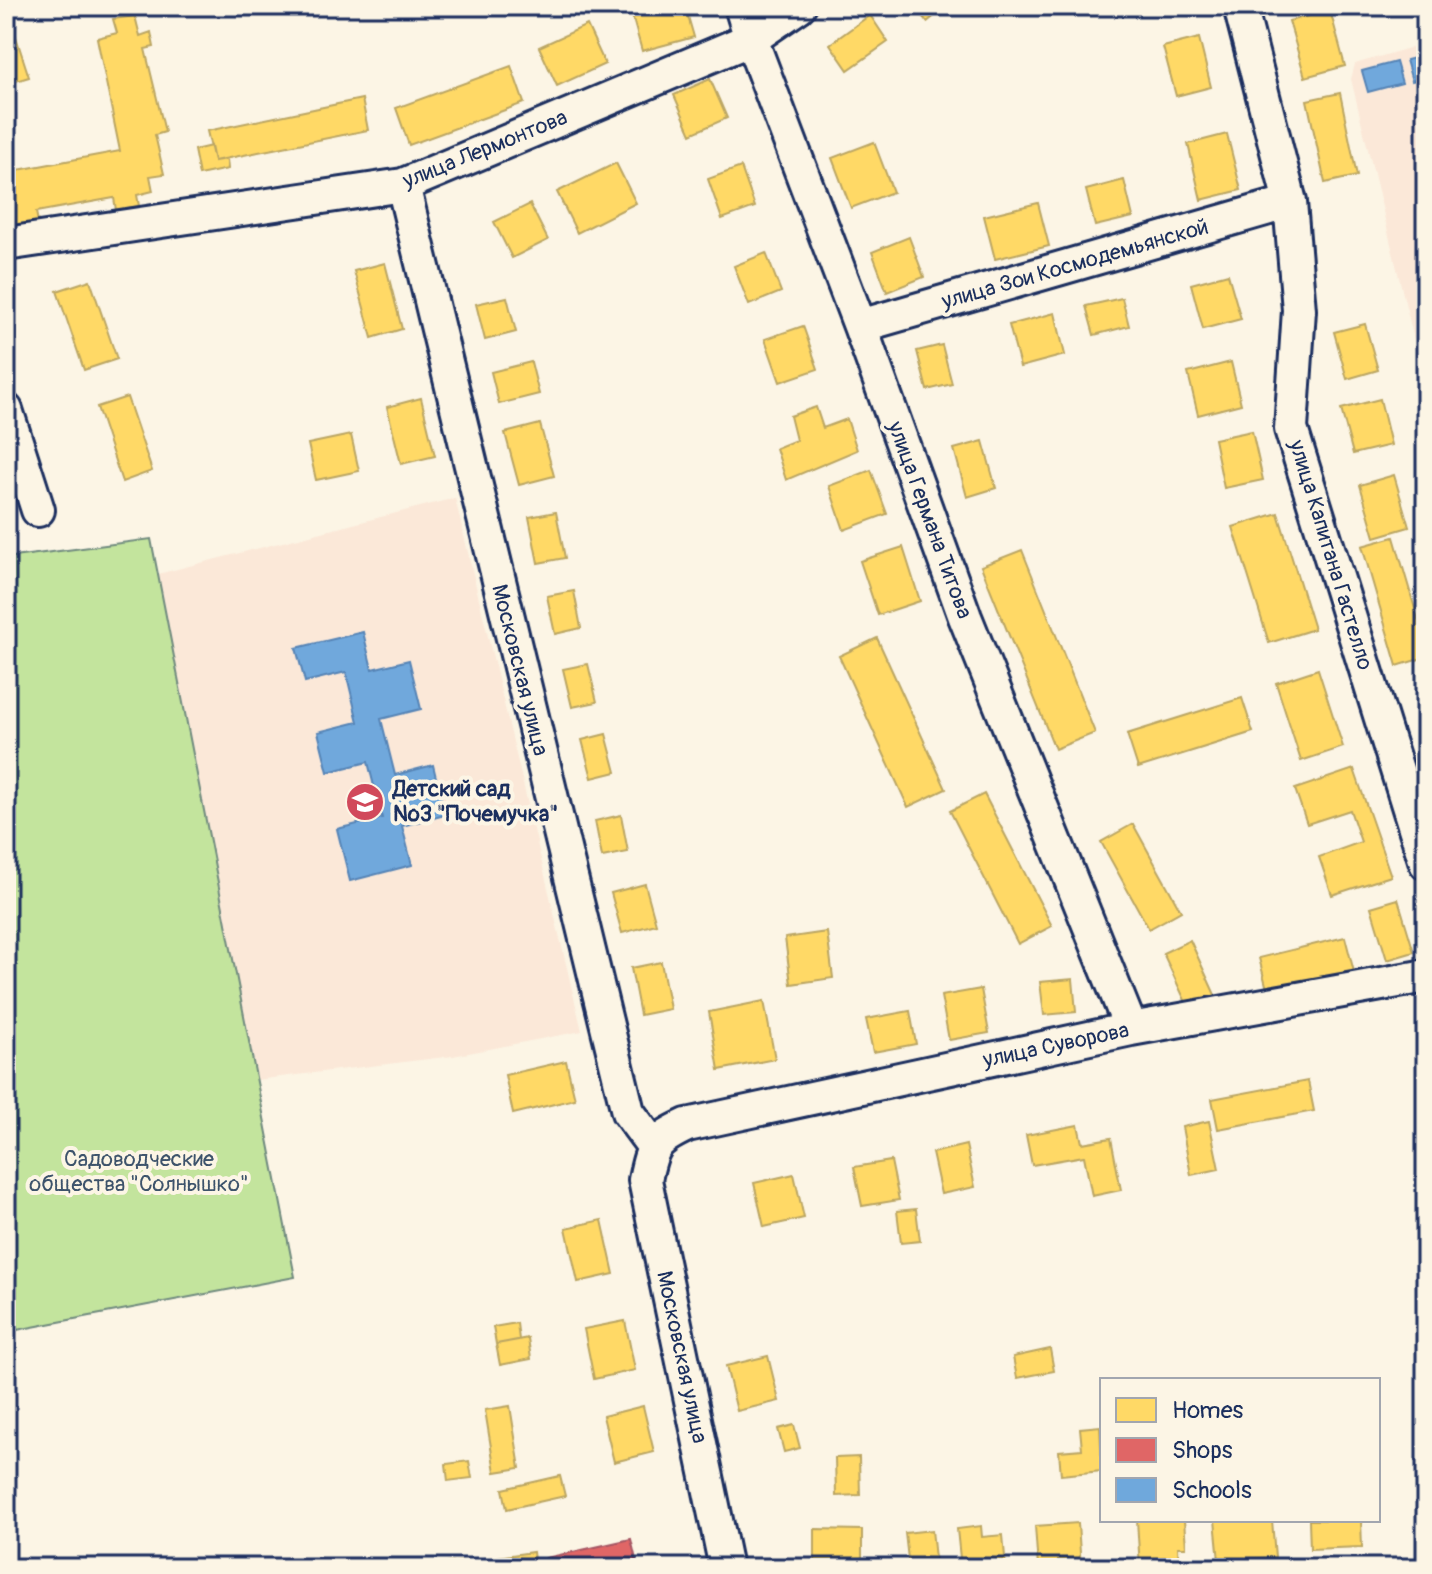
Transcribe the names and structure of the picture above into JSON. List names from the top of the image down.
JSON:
{
  "streets": {
    "street": [
      "улица Лермонтова",
      "улица Зои Космодемьянской",
      "улица Германа Титова",
      "улица Капитана Гастелло",
      "Московская улица",
      "улица Суворова"
    ]
  },
  "crossings": [
    ["улица Лермонтова", "улица Германа Титова"],
    ["улица Лермонтова", "Московская улица"],
    ["улица Зои Космодемьянской", "улица Германа Титова"],
    ["улица Зои Космодемьянской", "улица Капитана Гастелло"],
    ["улица Германа Титова", "улица Суворова"],
    ["Московская улица", "улица Суворова"]
  ],
  "parks": ["Садоводческие общества \"Солнышко\""],
  "places": {
    "school or university": ["Детский сад №3 \"Почемучка\""]
  },
  "legend": ["Homes", "Shops", "Schools"]
}
